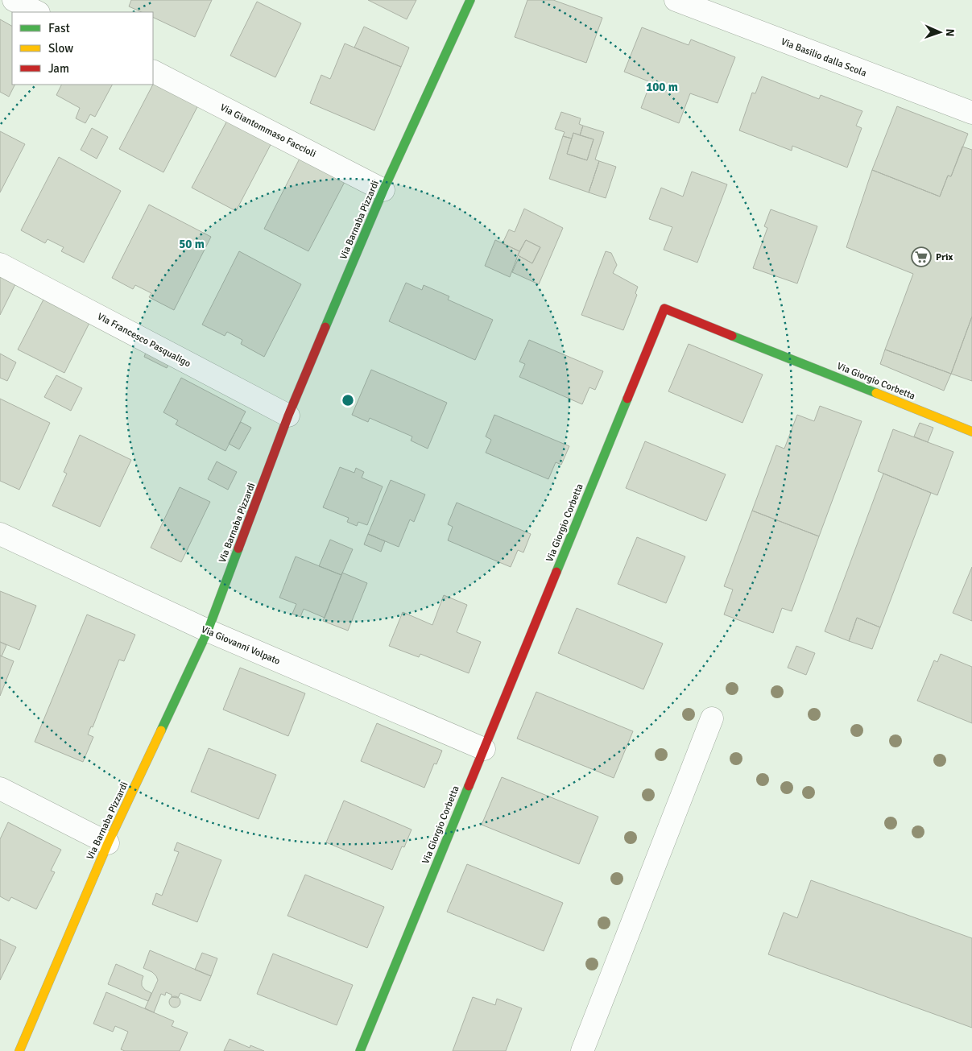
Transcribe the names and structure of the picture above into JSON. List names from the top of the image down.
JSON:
{
  "streets": {
    "street": [
      "Via Basilio dalla Scola",
      "Via Giantommaso Faccioli",
      "Via Barnaba Pizzardi",
      "Via Francesco Pasqualigo",
      "Via Giorgio Corbetta",
      "Via Giovanni Volpato"
    ]
  },
  "crossings": [
    ["Via Giantommaso Faccioli", "Via Barnaba Pizzardi"],
    ["Via Barnaba Pizzardi", "Via Francesco Pasqualigo"],
    ["Via Barnaba Pizzardi", "Via Giovanni Volpato"],
    ["Via Giorgio Corbetta", "Via Giovanni Volpato"]
  ],
  "places": {
    "supermarket": ["Prix"]
  },
  "legend": ["Fast", "Slow", "Jam"],
  "north": "right",
  "rings": ["100 m", "50 m"]
}
